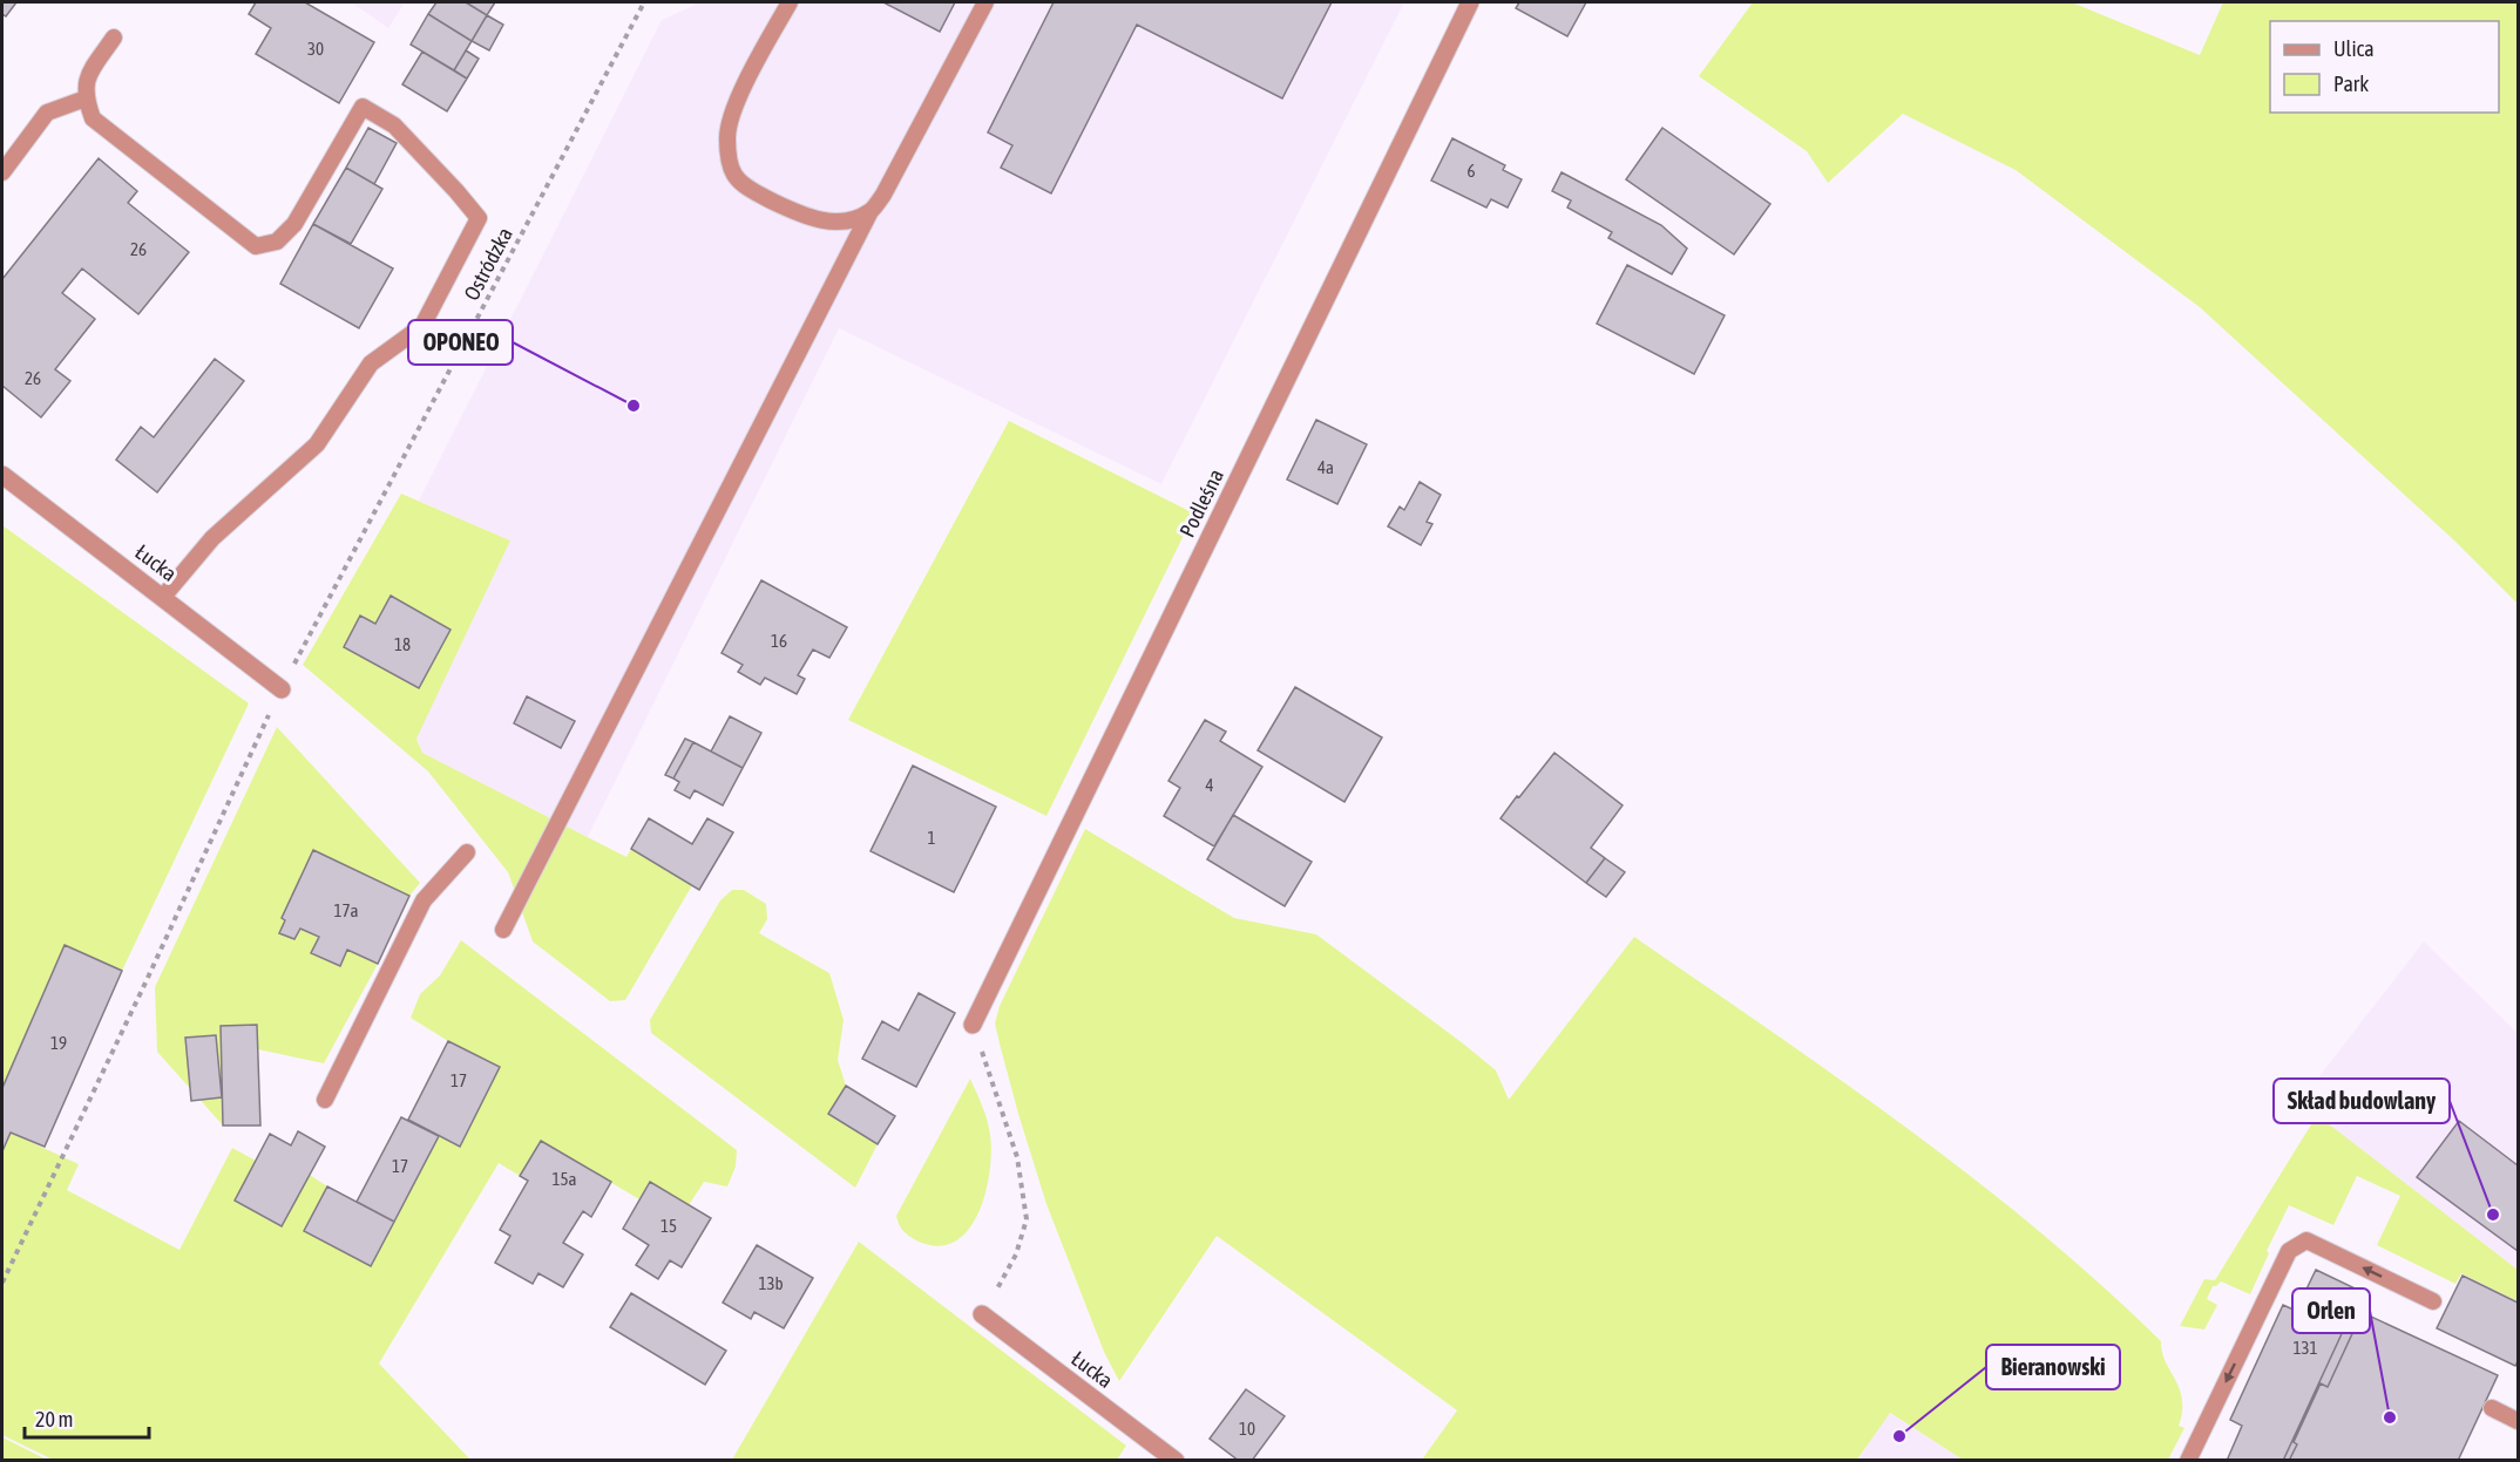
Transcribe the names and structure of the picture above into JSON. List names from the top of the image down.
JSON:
{
  "streets": {
    "street": ["Podleśna", "Łucka"],
    "path": ["Ostródzka"]
  },
  "crossings": [
    ["Ostródzka", "Łucka"]
  ],
  "places": [
    "OPONEO",
    "Skład budowlany",
    "Orlen",
    "Bieranowski"
  ],
  "house_numbers": [
    "30",
    "6",
    "26",
    "26",
    "4a",
    "16",
    "18",
    "4",
    "1",
    "17a",
    "19",
    "17",
    "17",
    "15a",
    "15",
    "13b",
    "131",
    "10"
  ],
  "legend": ["Ulica", "Park"],
  "scale_bar": "20 m"
}
